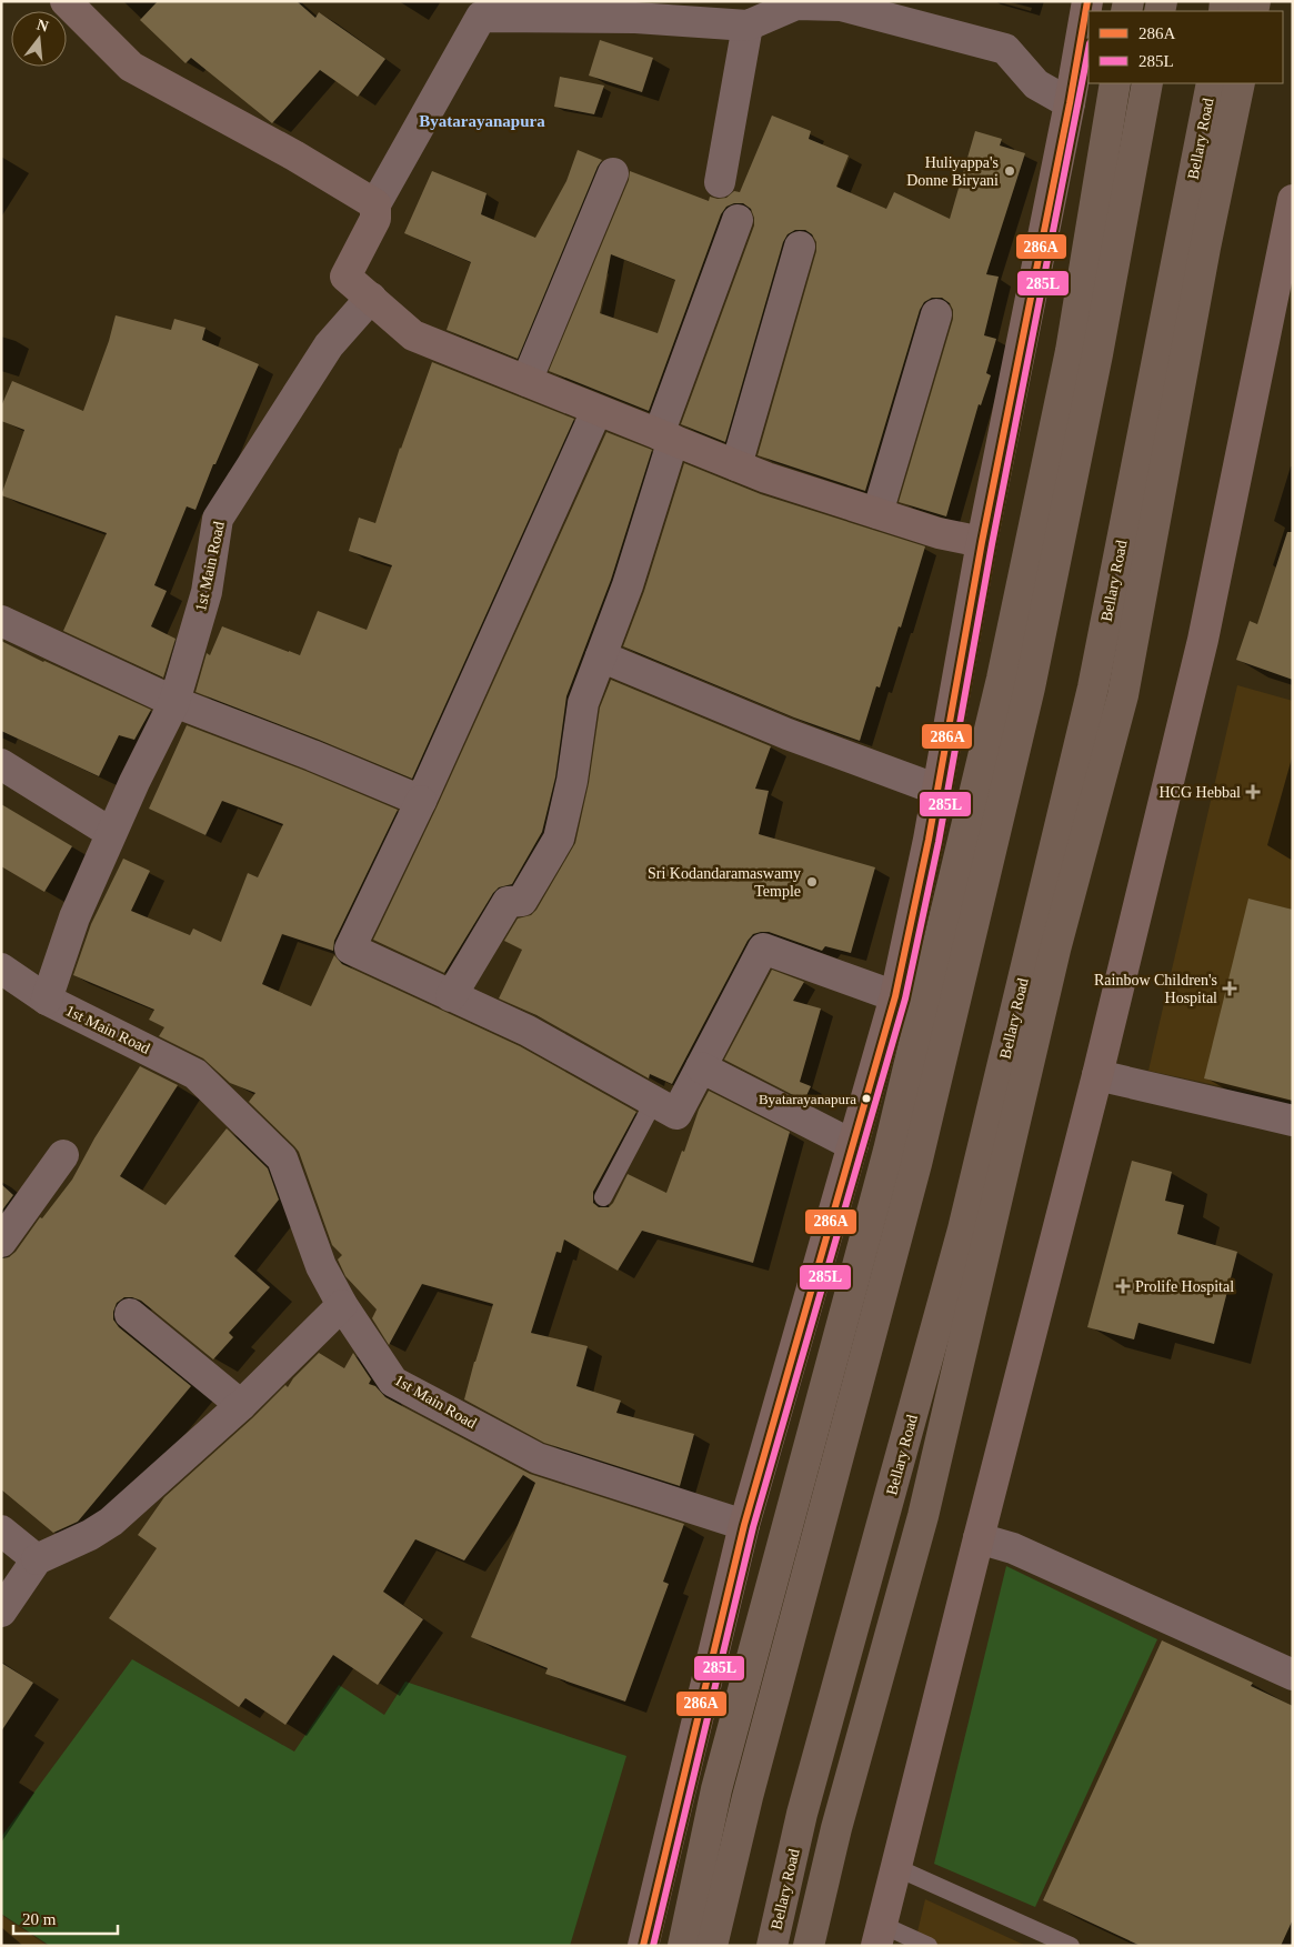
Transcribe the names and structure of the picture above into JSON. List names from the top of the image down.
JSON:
{
  "streets": {
    "highway": ["Bellary Road"],
    "street": ["1st Main Road"]
  },
  "districts": ["Byatarayanapura"],
  "places": {
    "other": ["Huliyappa's Donne Biryani", "Sri Kodandaramaswamy Temple", "Byatarayanapura"],
    "health": ["HCG Hebbal", "Rainbow Children's Hospital", "Prolife Hospital"]
  },
  "lines": ["transit line 286A", "transit line 285L"],
  "legend": ["286A", "285L"],
  "scale_bar": "20 m",
  "north": "top"
}
